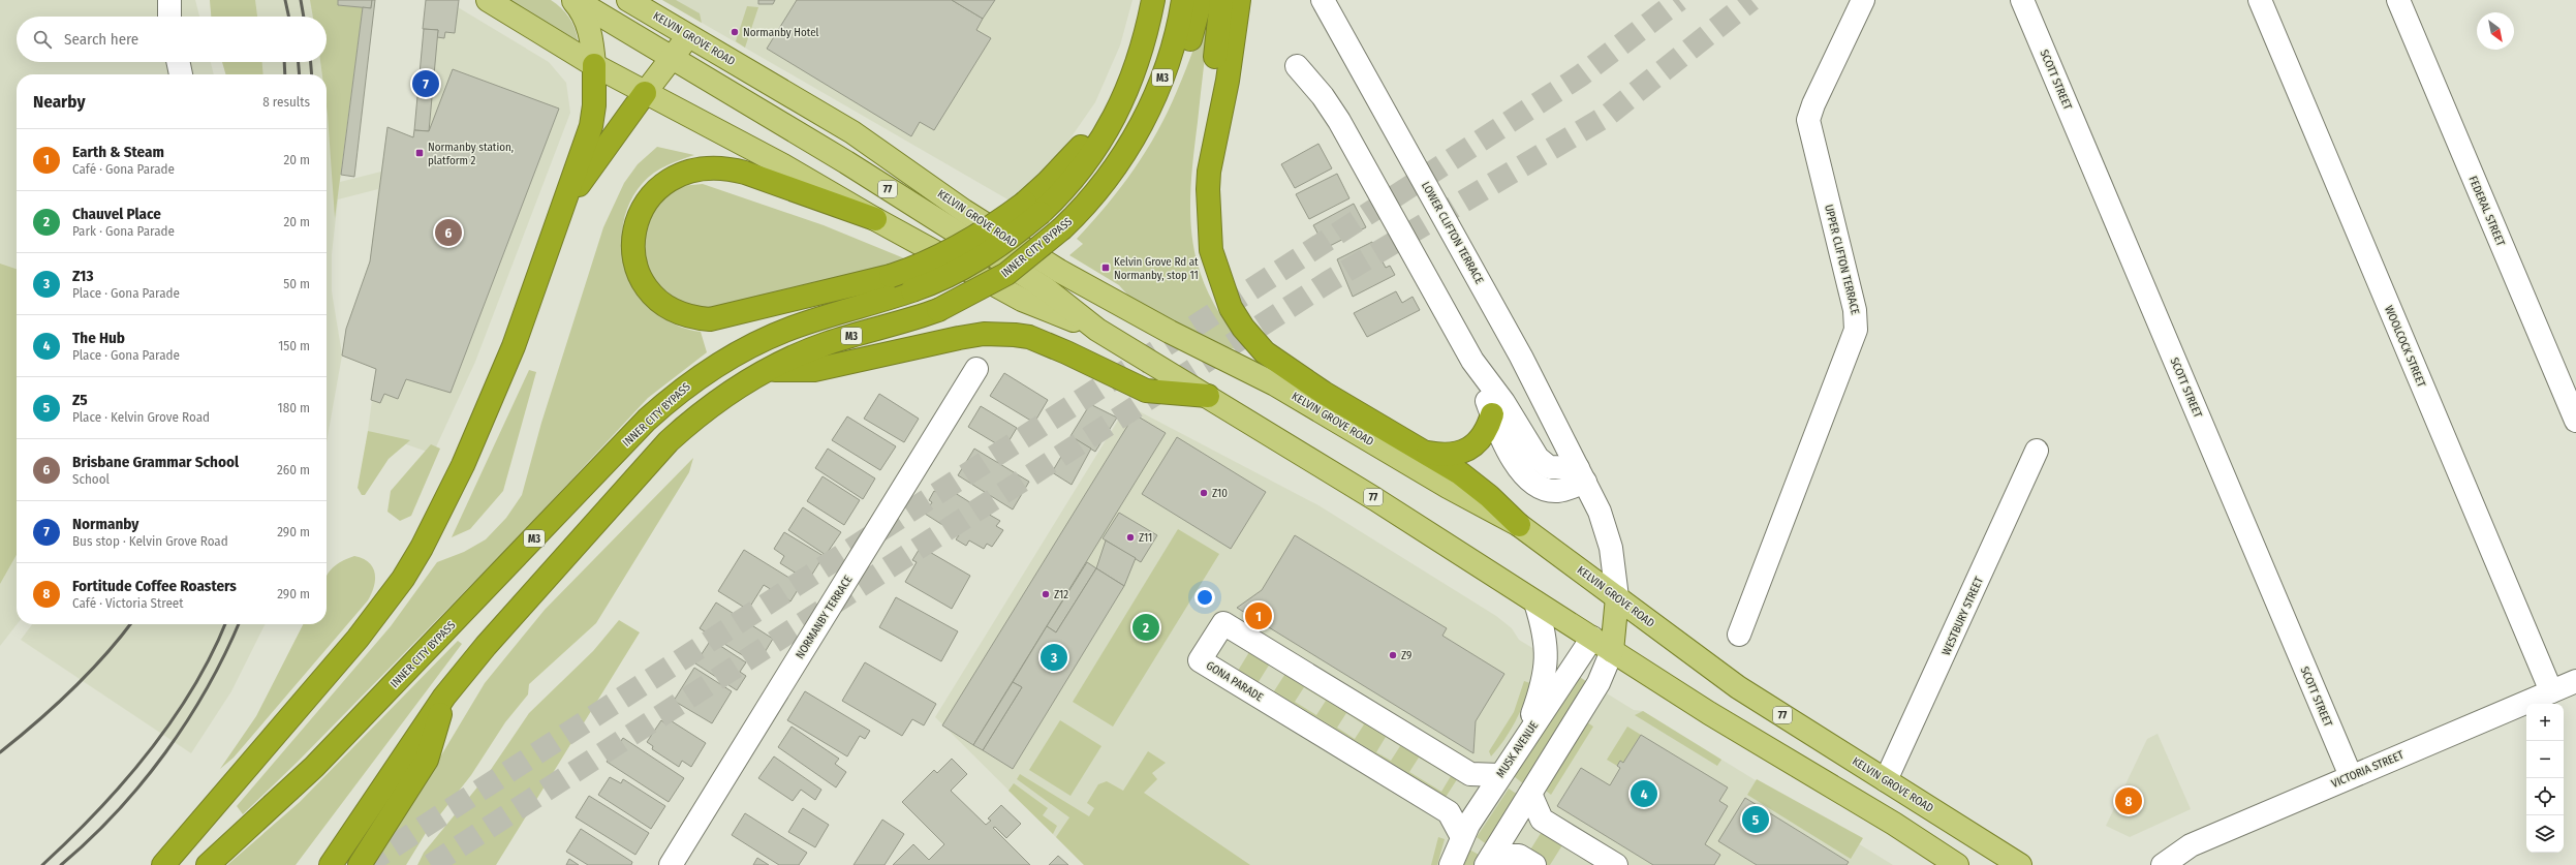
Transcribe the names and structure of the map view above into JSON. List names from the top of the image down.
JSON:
{
  "streets": {
    "highway": ["M3", "INNER CITY BYPASS"],
    "main road": ["KELVIN GROVE ROAD", "77"],
    "street": [
      "SCOTT STREET",
      "FEDERAL STREET",
      "LOWER CLIFTON TERRACE",
      "UPPER CLIFTON TERRACE",
      "WOOLCOCK STREET",
      "WESTBURY STREET",
      "NORMANBY TERRACE",
      "GONA PARADE",
      "MUSK AVENUE",
      "VICTORIA STREET"
    ]
  },
  "crossings": [
    ["KELVIN GROVE ROAD", "LOWER CLIFTON TERRACE"],
    ["KELVIN GROVE ROAD", "WESTBURY STREET"],
    ["KELVIN GROVE ROAD", "MUSK AVENUE"],
    ["SCOTT STREET", "VICTORIA STREET"],
    ["WOOLCOCK STREET", "VICTORIA STREET"],
    ["GONA PARADE", "MUSK AVENUE"]
  ],
  "places": {
    "other": [
      "Normanby Hotel",
      "Z10",
      "Z11",
      "Z12",
      "Z9"
    ],
    "transit": ["Normanby station, platform 2", "Kelvin Grove Rd at Normanby, stop 11"]
  },
  "north": "bottom right",
  "page": {
    "search": "Search here",
    "pins": [
      "7",
      "6",
      "1",
      "2",
      "3",
      "4",
      "8",
      "5"
    ],
    "heading": ["Nearby", "8 results"],
    "list": [
      {
        "mark": "1",
        "name": "Earth & Steam",
        "note": "Café · Gona Parade",
        "value": "20 m"
      },
      {
        "mark": "2",
        "name": "Chauvel Place",
        "note": "Park · Gona Parade",
        "value": "20 m"
      },
      {
        "mark": "3",
        "name": "Z13",
        "note": "Place · Gona Parade",
        "value": "50 m"
      },
      {
        "mark": "4",
        "name": "The Hub",
        "note": "Place · Gona Parade",
        "value": "150 m"
      },
      {
        "mark": "5",
        "name": "Z5",
        "note": "Place · Kelvin Grove Road",
        "value": "180 m"
      },
      {
        "mark": "6",
        "name": "Brisbane Grammar School",
        "note": "School",
        "value": "260 m"
      },
      {
        "mark": "7",
        "name": "Normanby",
        "note": "Bus stop · Kelvin Grove Road",
        "value": "290 m"
      },
      {
        "mark": "8",
        "name": "Fortitude Coffee Roasters",
        "note": "Café · Victoria Street",
        "value": "290 m"
      }
    ],
    "map_buttons": ["+", "−"]
  }
}
